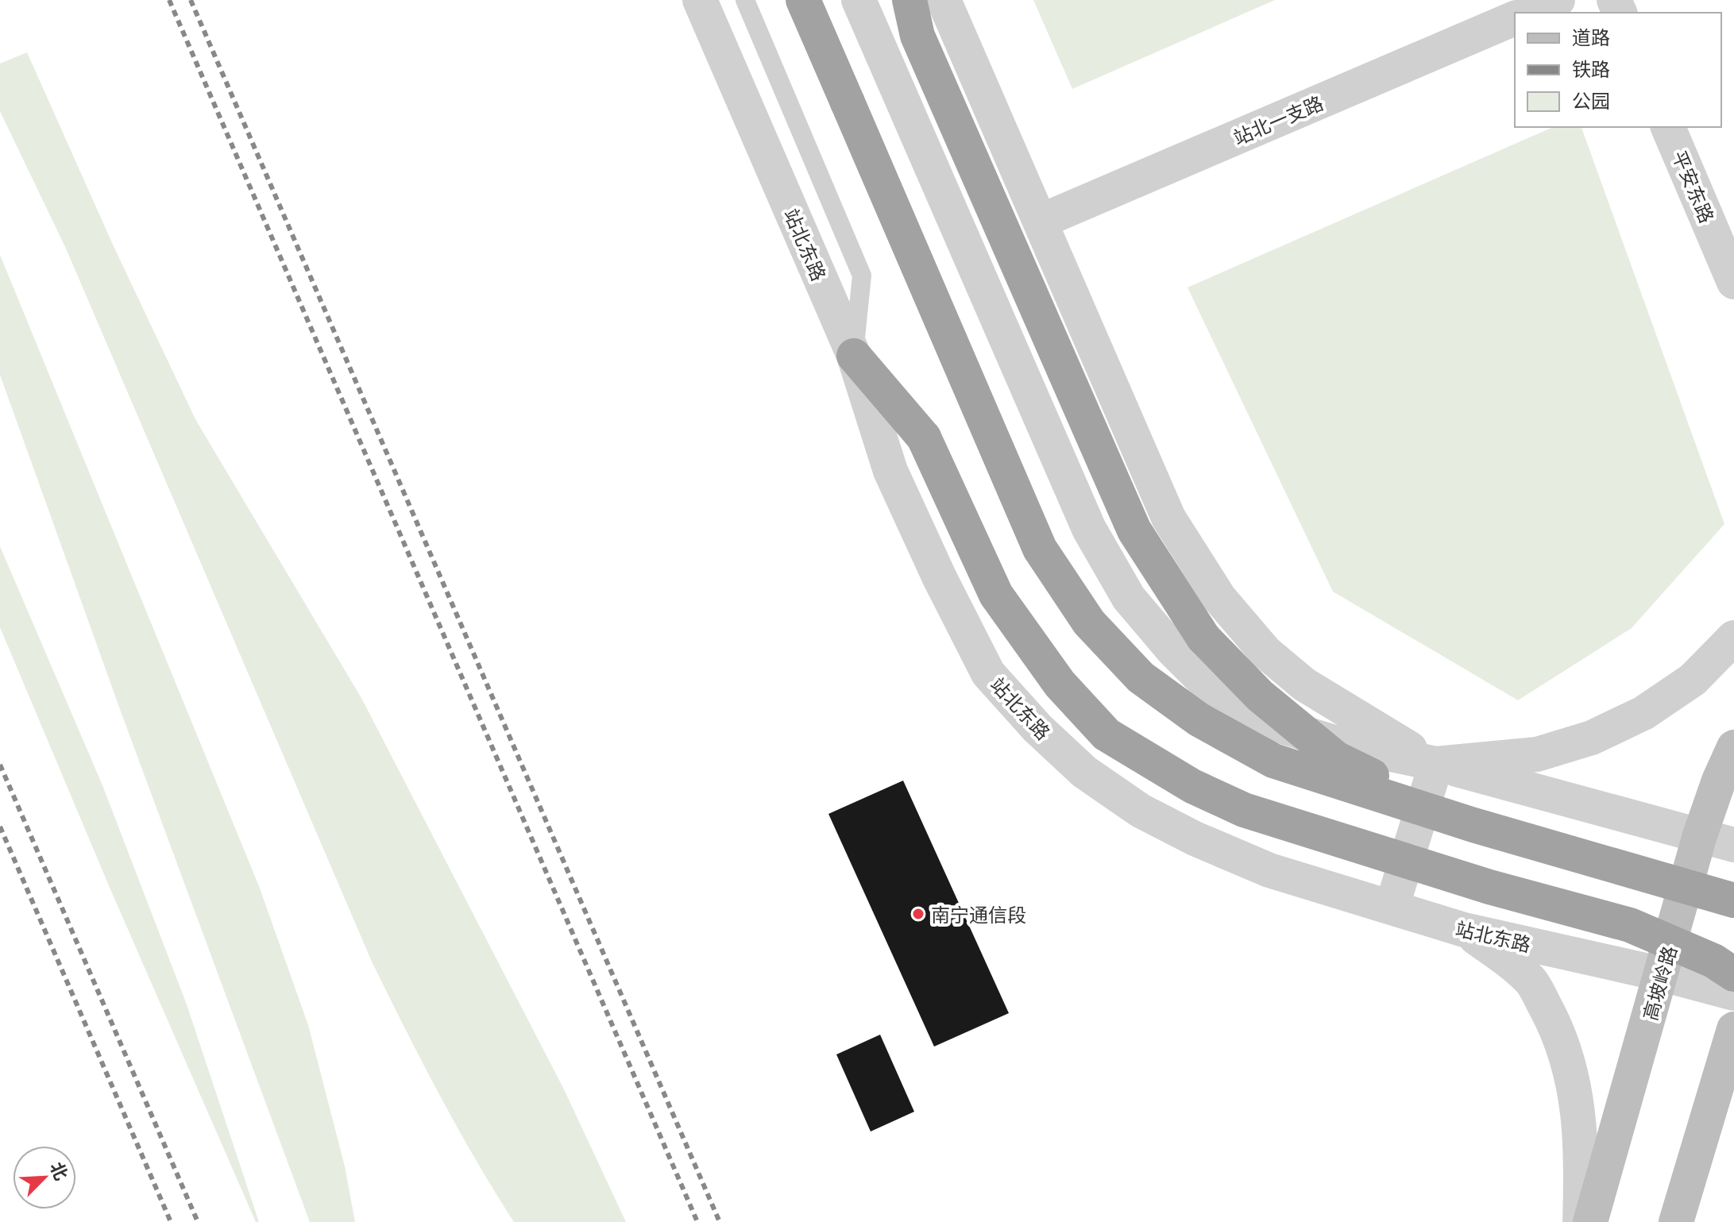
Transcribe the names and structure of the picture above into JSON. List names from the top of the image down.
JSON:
{
  "streets": {
    "main road": ["高坡岭路"],
    "street": ["站北一支路", "平安东路", "站北东路"]
  },
  "crossings": [
    ["站北东路", "高坡岭路"]
  ],
  "places": ["南宁通信段"],
  "legend": ["道路", "铁路", "公园"],
  "north": "top right"
}
